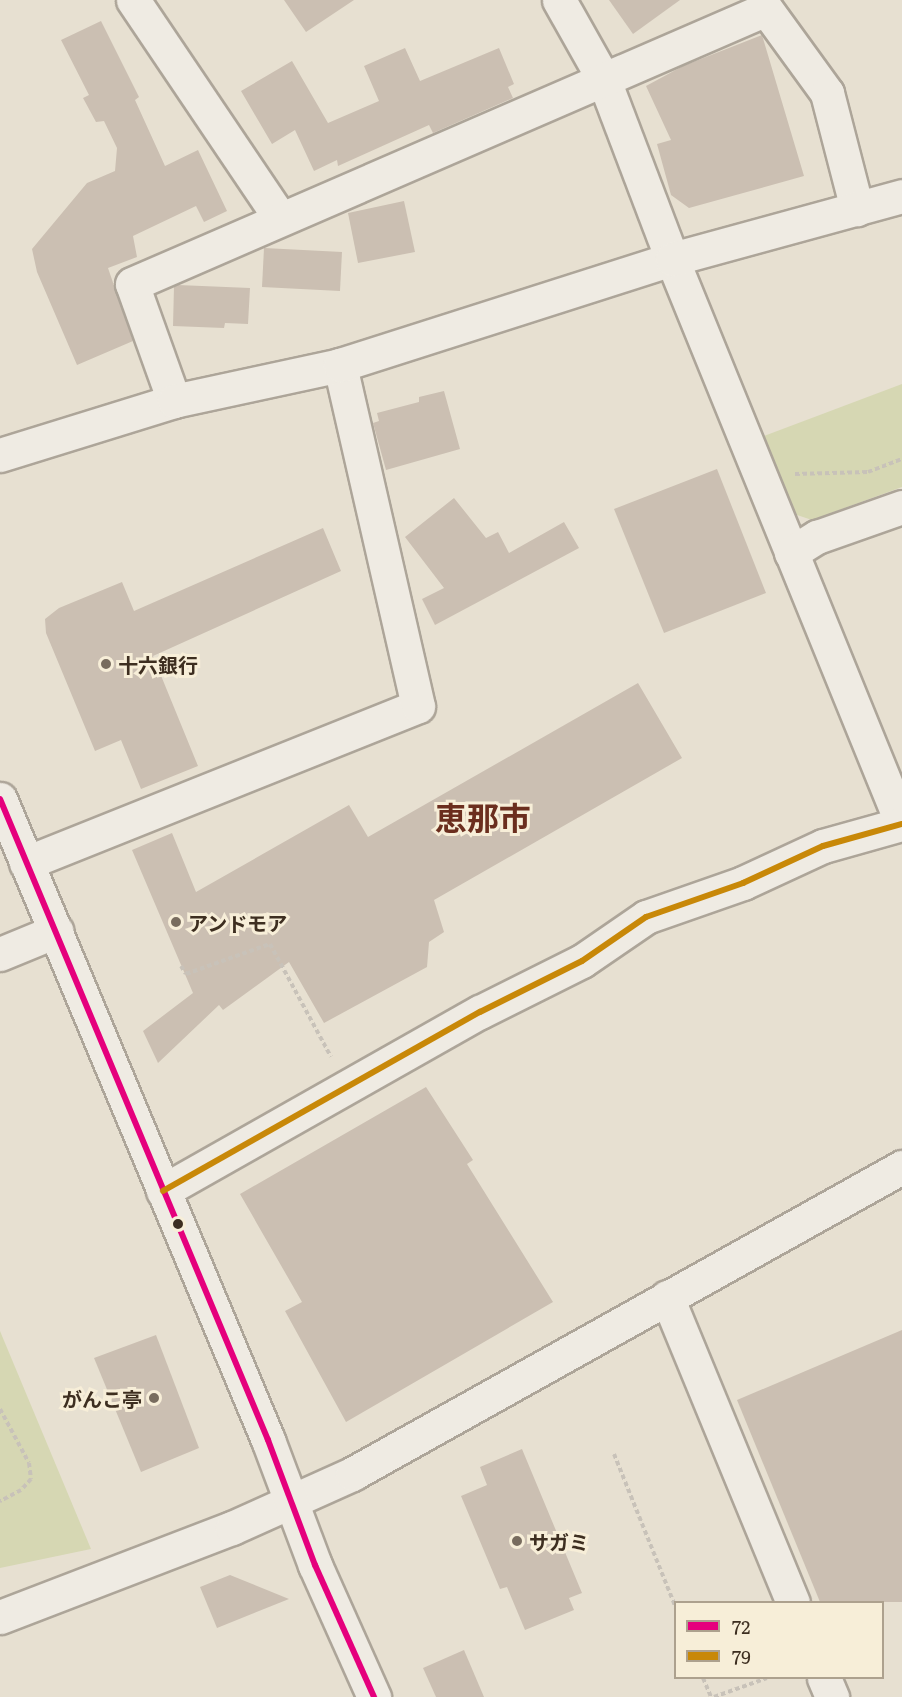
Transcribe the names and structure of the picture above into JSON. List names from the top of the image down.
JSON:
{
  "districts": ["恵那市"],
  "places": [
    "十六銀行",
    "アンドモア",
    "がんこ亭",
    "サガミ"
  ],
  "lines": ["transit line 72", "transit line 79"],
  "legend": ["72", "79"]
}
